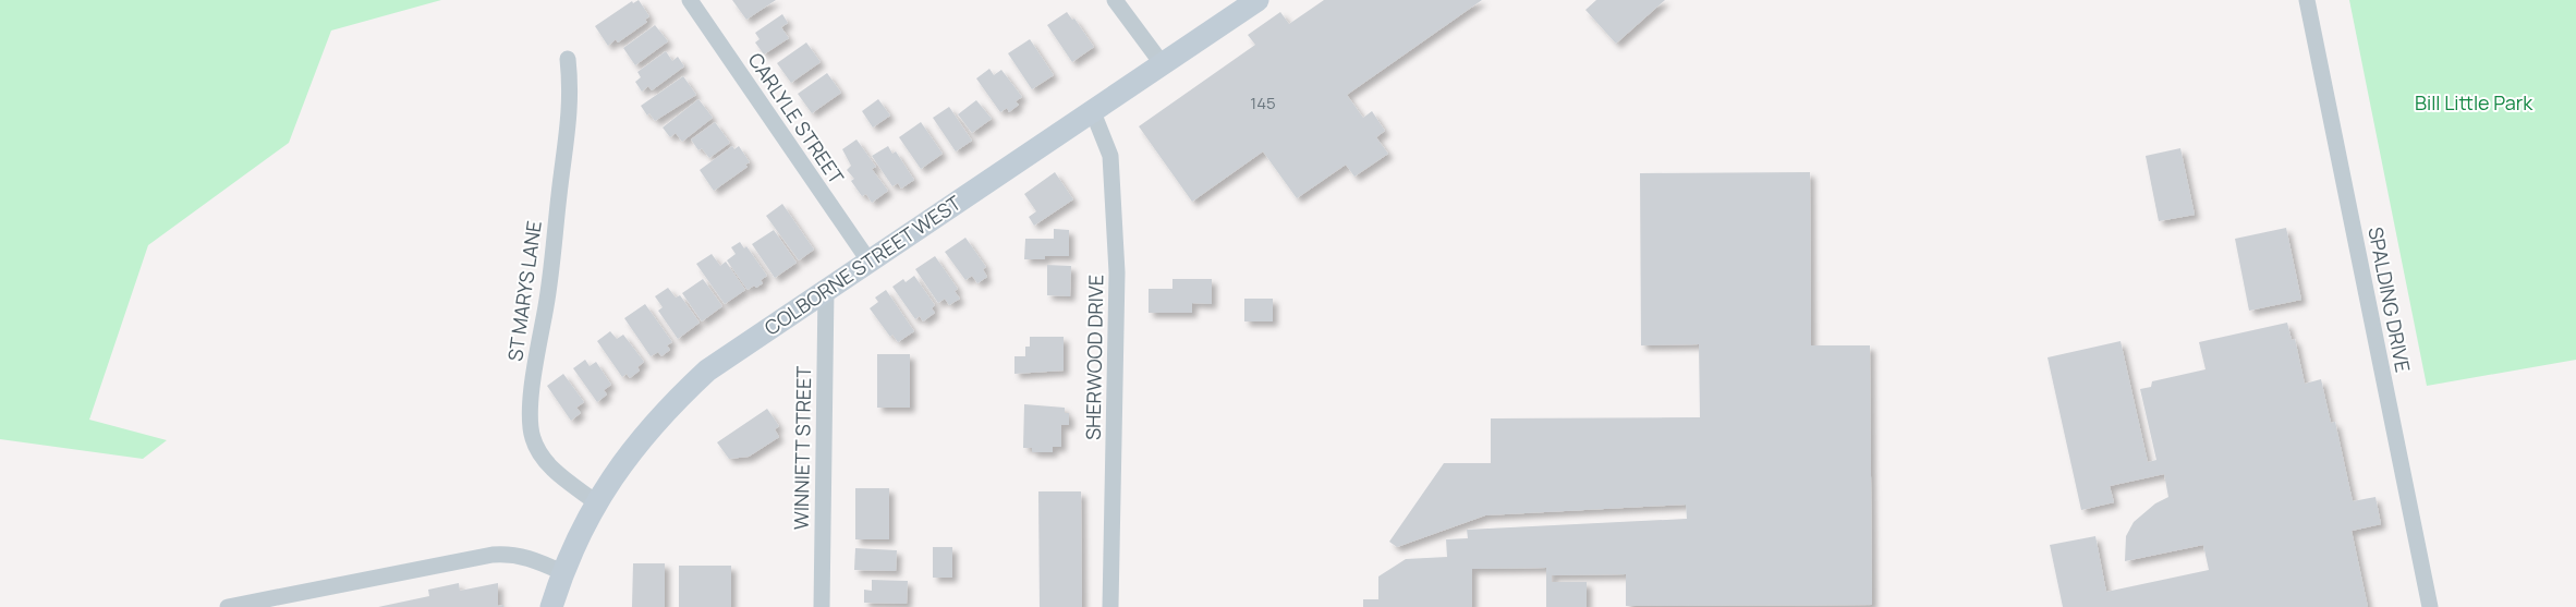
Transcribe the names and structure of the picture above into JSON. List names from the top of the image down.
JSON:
{
  "streets": {
    "main road": ["COLBORNE STREET WEST"],
    "street": [
      "CARLYLE STREET",
      "ST MARYS LANE",
      "SPALDING DRIVE",
      "SHERWOOD DRIVE",
      "WINNIETT STREET"
    ]
  },
  "crossings": [
    ["CARLYLE STREET", "COLBORNE STREET WEST"],
    ["COLBORNE STREET WEST", "ST MARYS LANE"],
    ["COLBORNE STREET WEST", "SHERWOOD DRIVE"],
    ["COLBORNE STREET WEST", "WINNIETT STREET"]
  ],
  "parks": ["Bill Little Park"],
  "house_numbers": ["145"]
}
